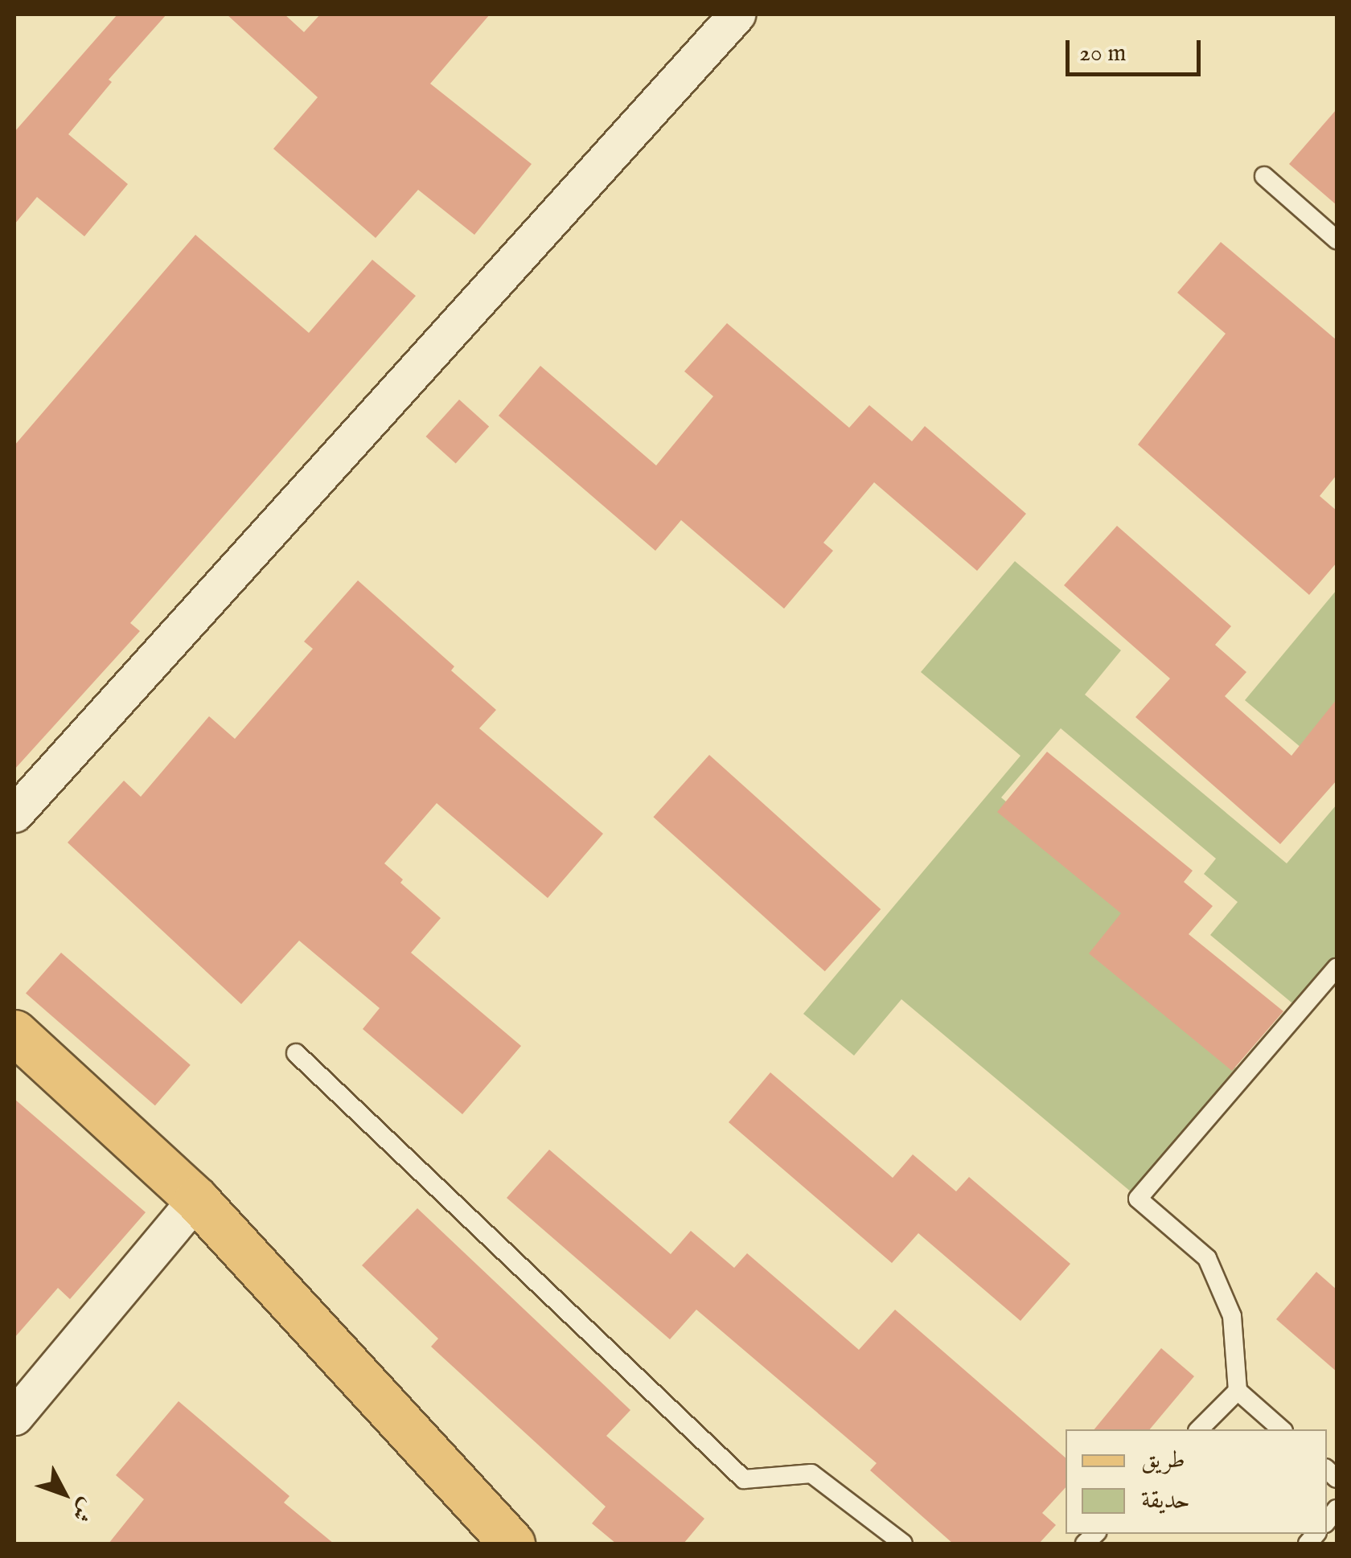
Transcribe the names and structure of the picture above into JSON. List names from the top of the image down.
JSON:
{
  "legend": ["طريق", "حديقة"],
  "scale_bar": "20 m",
  "north": "bottom right"
}
